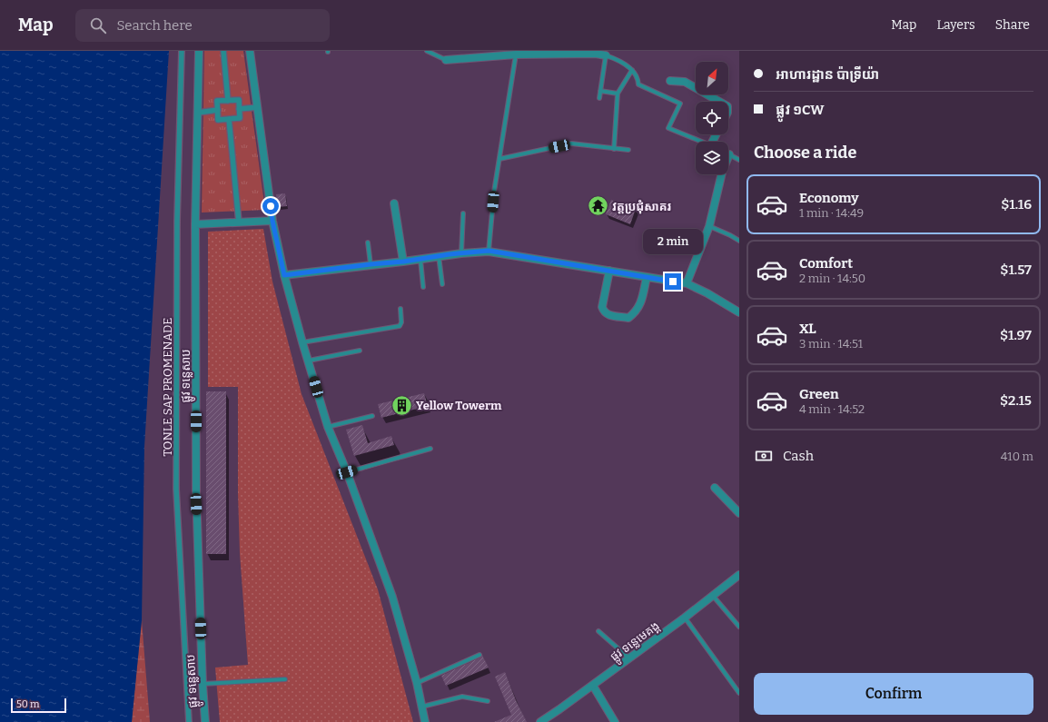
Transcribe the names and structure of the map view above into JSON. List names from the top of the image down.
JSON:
{
  "streets": {
    "street": ["ផ្លូវ ទន្លេសាប", "TONLE SAP PROMENADE", "ផ្លូវ ទន្លេមេគង្គ"]
  },
  "places": {
    "temple": ["វត្តប្រជុំសាគរ"],
    "building": ["Yellow Towerm"]
  },
  "scale_bar": "50 m",
  "north": "top right",
  "page": {
    "header": "Map",
    "search": "Search here",
    "nav": ["Map", "Layers", "Share"],
    "banner": ["អាហារដ្ឋាន ប៉ាទ្រីយ៉ា", "ផ្លូវ ១CW"],
    "heading": "Choose a ride",
    "list": [
      {
        "name": "Economy",
        "note": "1 min · 14:49",
        "value": "$1.16"
      },
      {
        "name": "Comfort",
        "note": "2 min · 14:50",
        "value": "$1.57"
      },
      {
        "name": "XL",
        "note": "3 min · 14:51",
        "value": "$1.97"
      },
      {
        "name": "Green",
        "note": "4 min · 14:52",
        "value": "$2.15"
      }
    ],
    "bubble": "2 min",
    "pay": ["Cash", "410 m"],
    "buttons": "Confirm",
    "scale": "50 m"
  }
}
